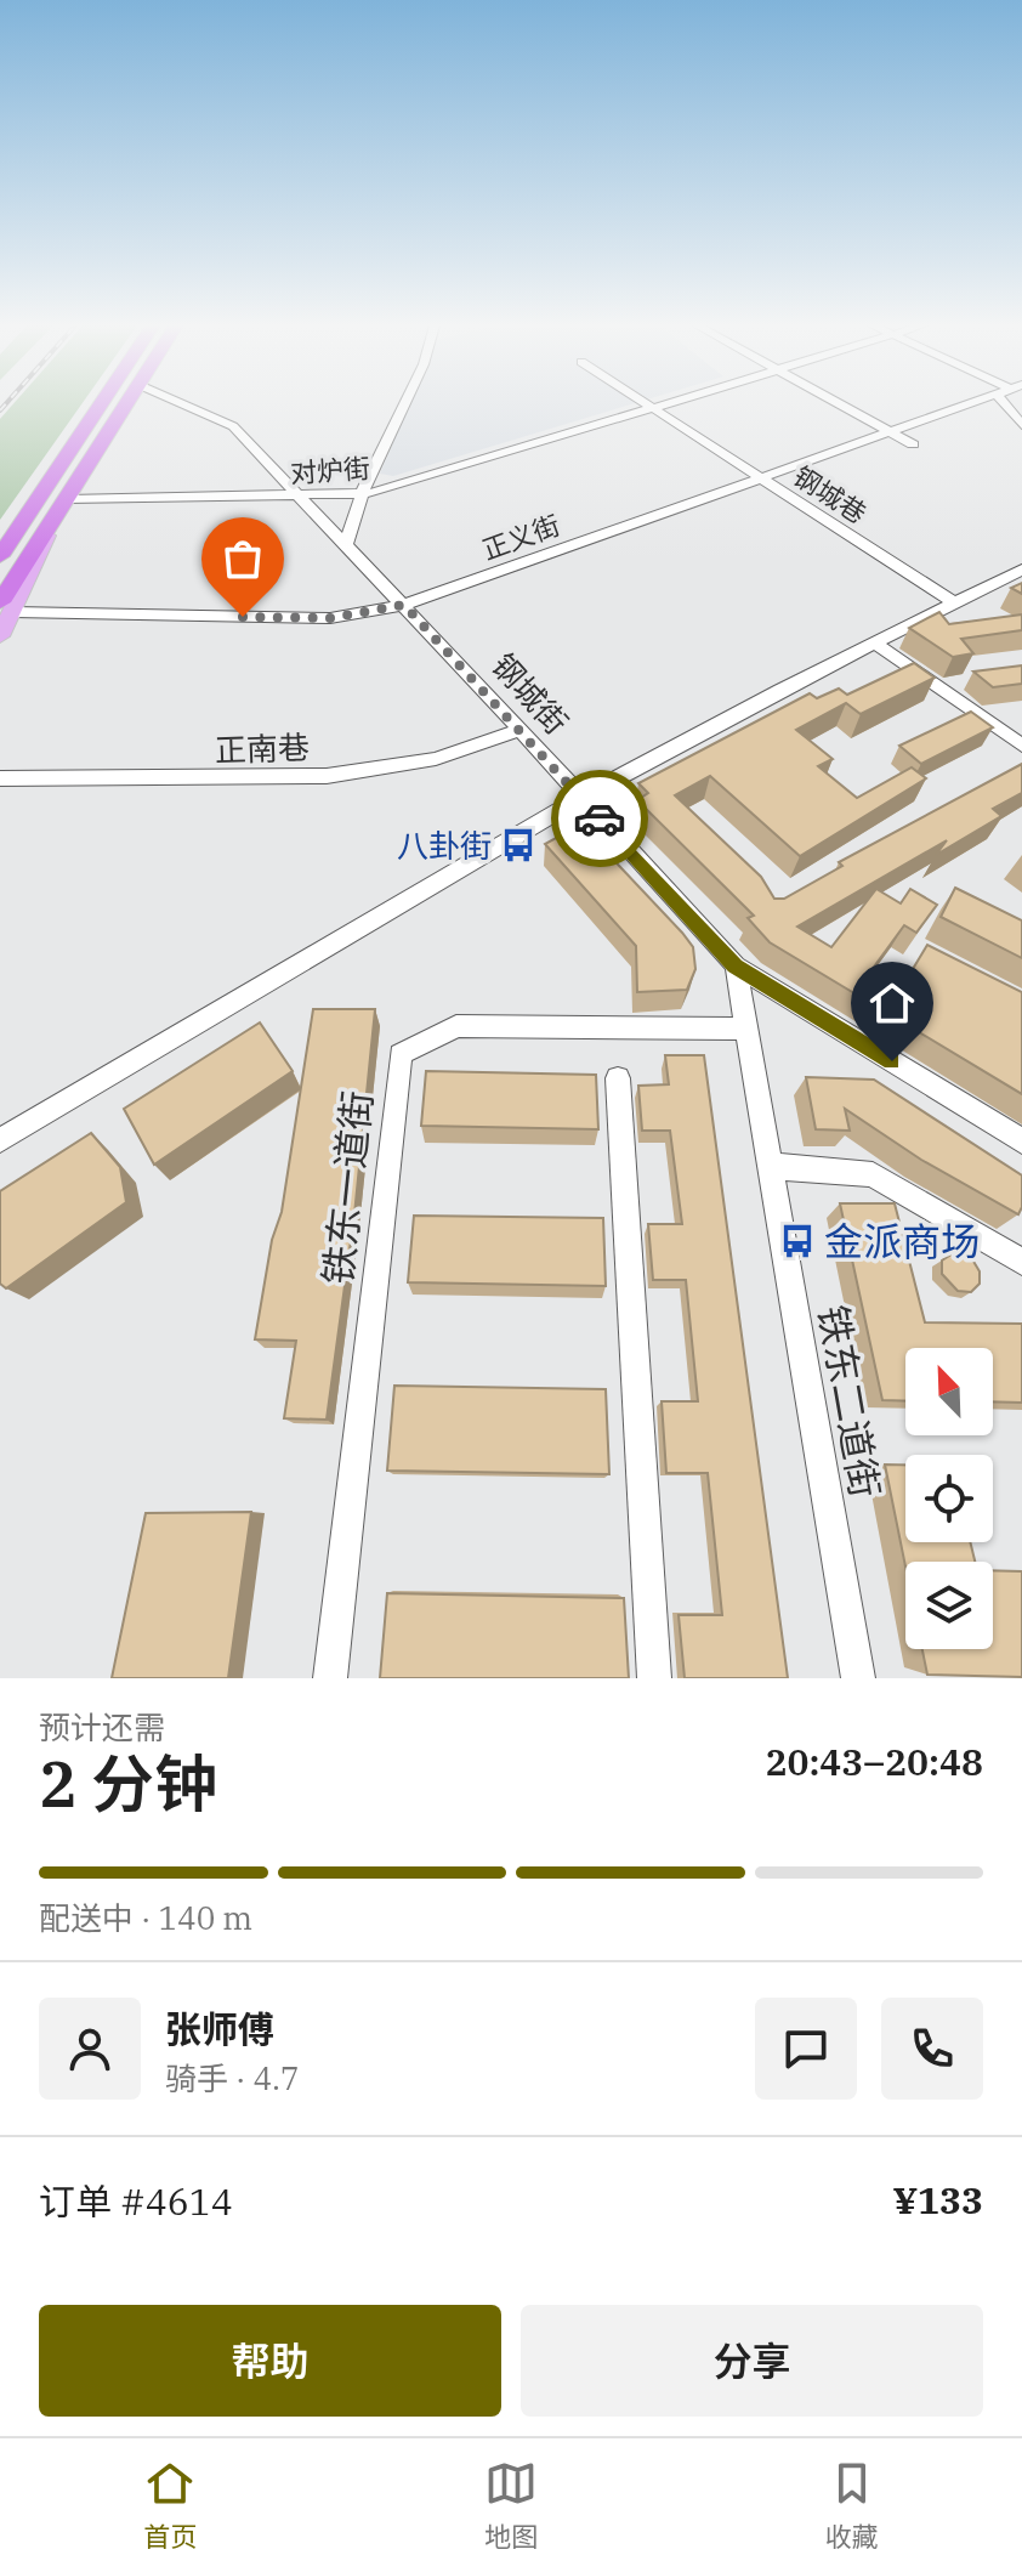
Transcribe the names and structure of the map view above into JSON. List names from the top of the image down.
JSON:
{
  "streets": {
    "street": [
      "对炉街",
      "钢城巷",
      "正义街",
      "钢城街",
      "正南巷",
      "铁东一道街",
      "铁东二道街"
    ]
  },
  "crossings": [
    ["对炉街", "钢城巷"],
    ["对炉街", "钢城街"],
    ["钢城巷", "正义街"],
    ["正义街", "钢城街"],
    ["钢城街", "正南巷"],
    ["钢城街", "铁东二道街"],
    ["铁东一道街", "铁东二道街"]
  ],
  "places": {
    "bus stop": ["八卦街", "金派商场"]
  },
  "north": "top left",
  "page": {
    "heading": ["2 分钟", "预计还需", "20:43–20:48"],
    "panel": [
      "张师傅",
      "骑手 · 4.7",
      "订单 #4614",
      "¥133"
    ],
    "bar": "配送中 · 140 m",
    "buttons": ["帮助", "分享"],
    "tabs": ["首页", "地图", "收藏"]
  }
}
